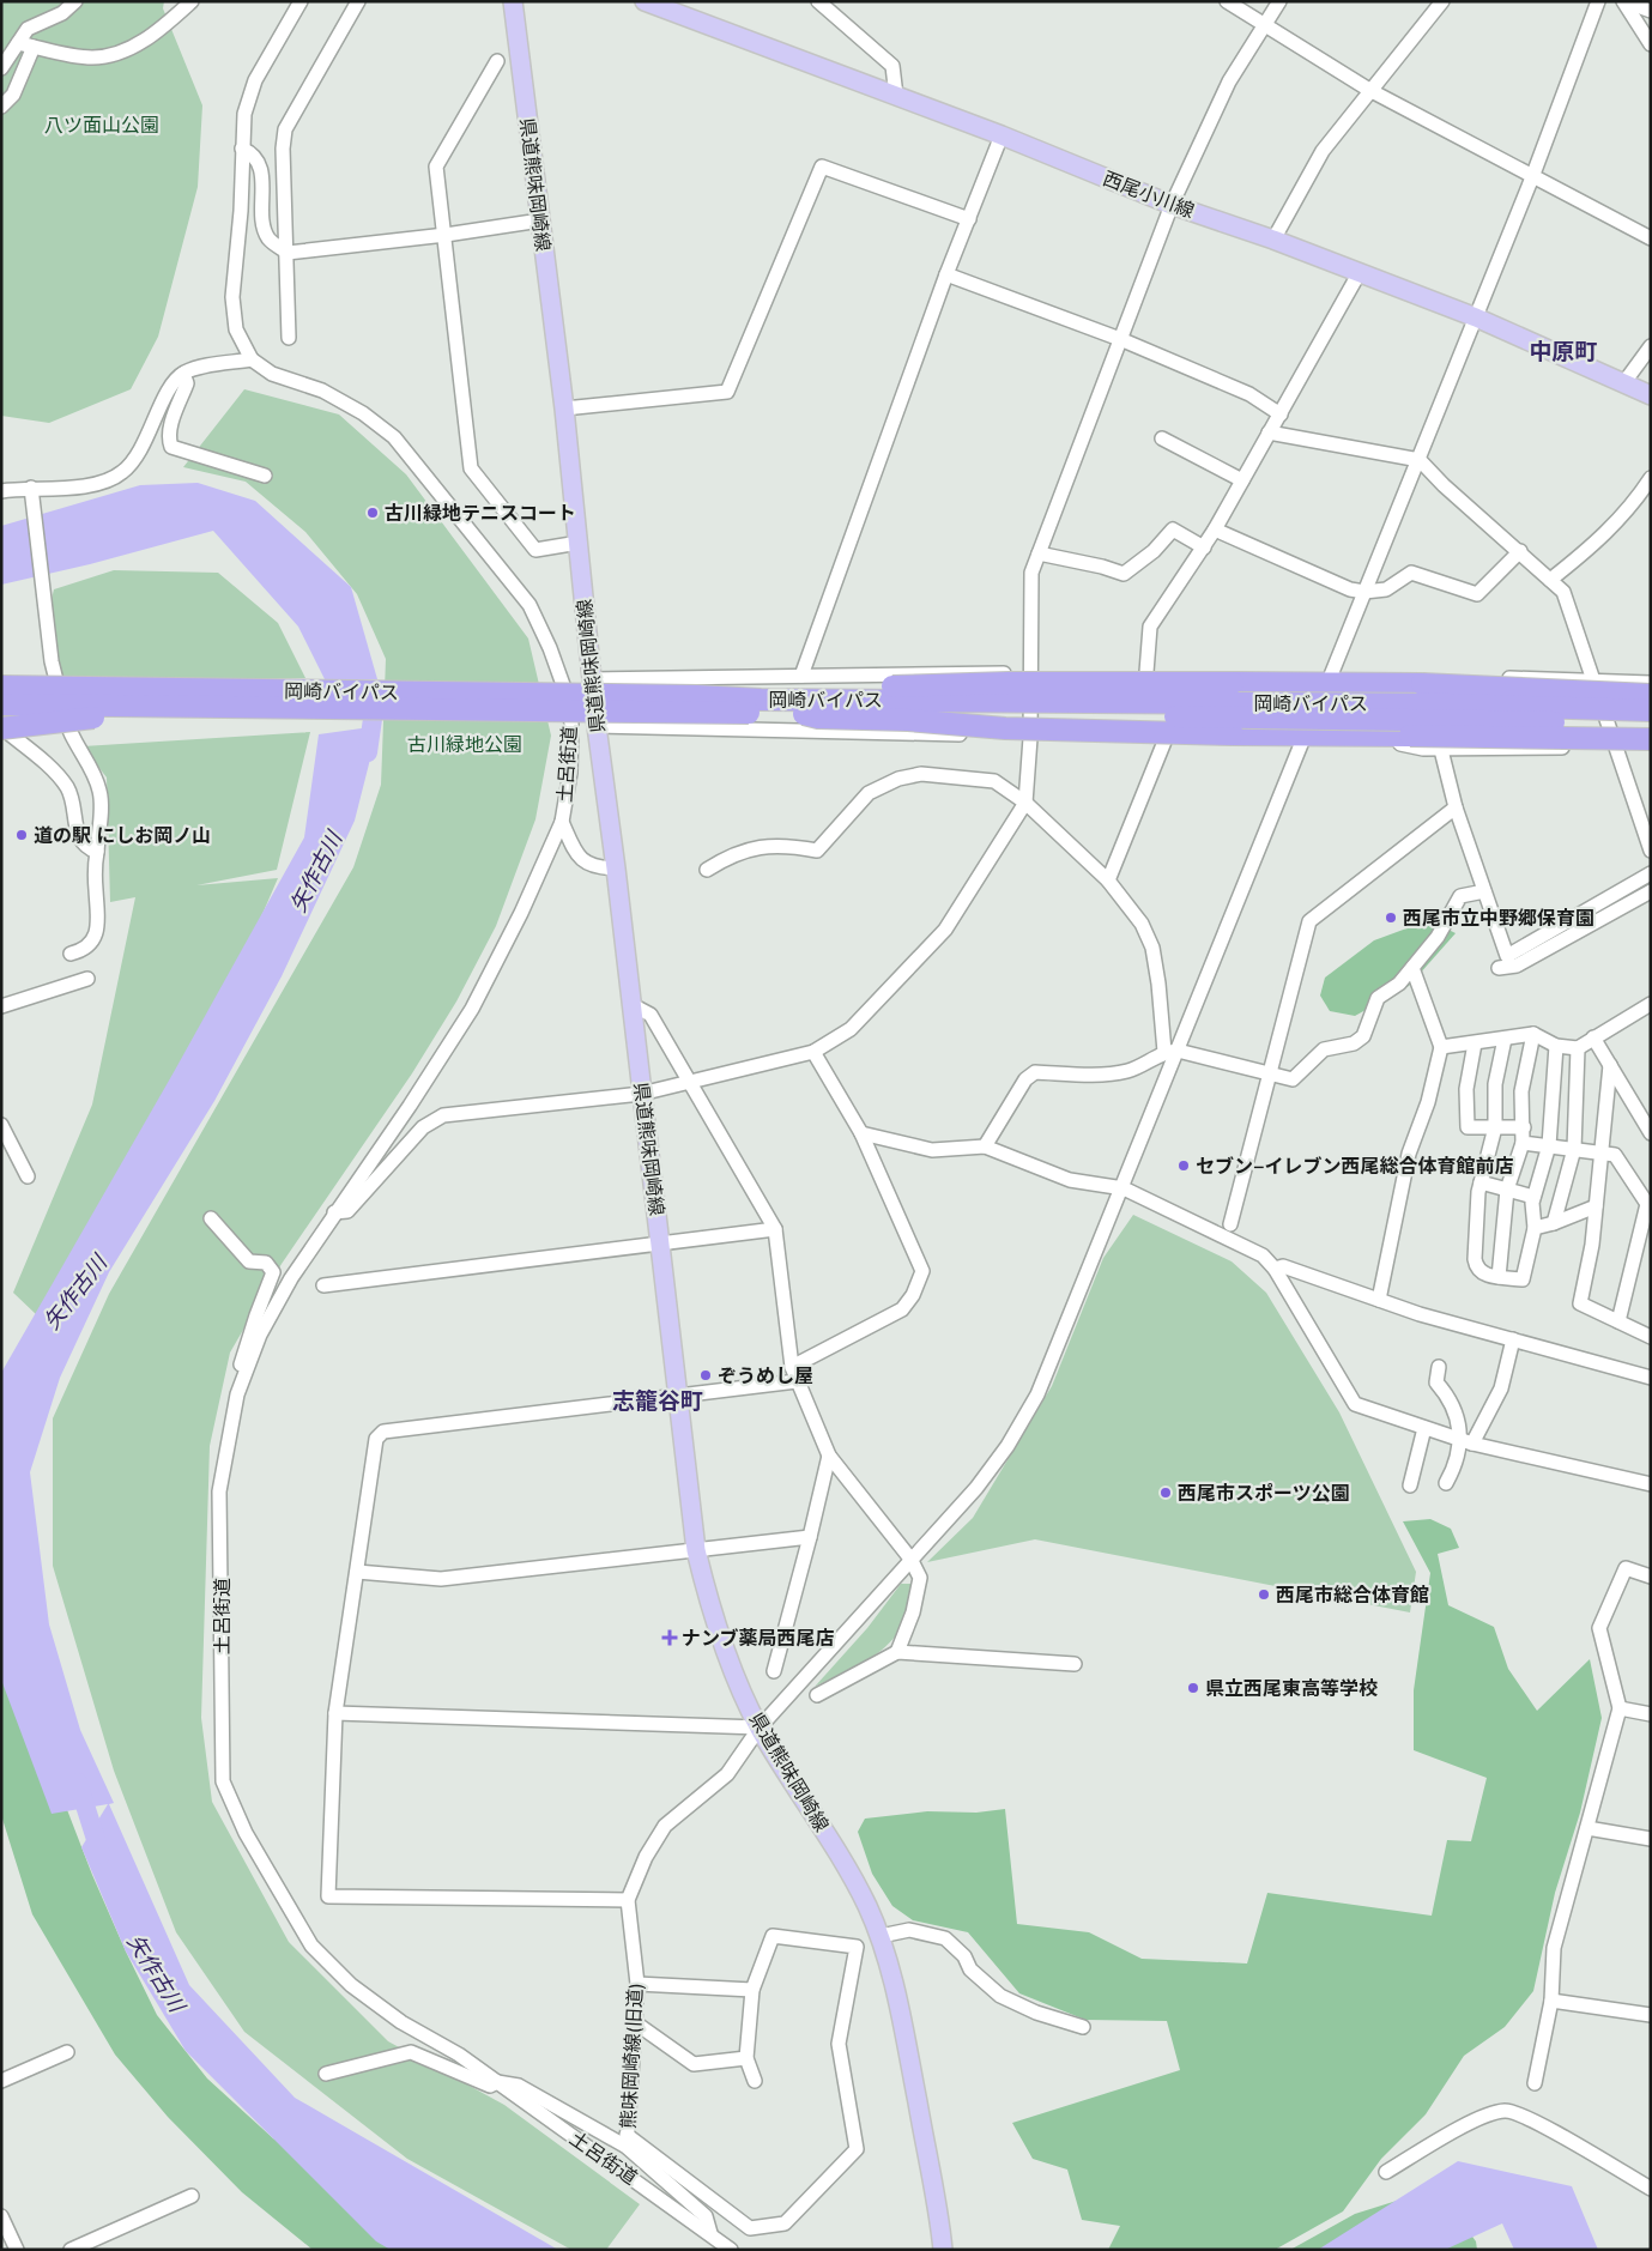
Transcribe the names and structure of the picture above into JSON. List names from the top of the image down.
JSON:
{
  "streets": {
    "highway": ["岡崎バイパス"],
    "main road": ["県道熊味岡崎線", "西尾小川線"],
    "street": ["土呂街道", "熊味岡崎線(旧道)"]
  },
  "crossings": [
    ["県道熊味岡崎線", "熊味岡崎線(旧道)"],
    ["西尾小川線", "熊味岡崎線(旧道)"]
  ],
  "districts": ["中原町", "志籠谷町"],
  "water": ["矢作古川"],
  "parks": ["八ツ面山公園", "古川緑地公園"],
  "places": {
    "other": [
      "古川緑地テニスコート",
      "道の駅 にしお岡ノ山",
      "西尾市立中野郷保育園",
      "セブン−イレブン西尾総合体育館前店",
      "ぞうめし屋",
      "西尾市スポーツ公園",
      "西尾市総合体育館",
      "県立西尾東高等学校"
    ],
    "health": ["ナンブ薬局西尾店"]
  }
}
